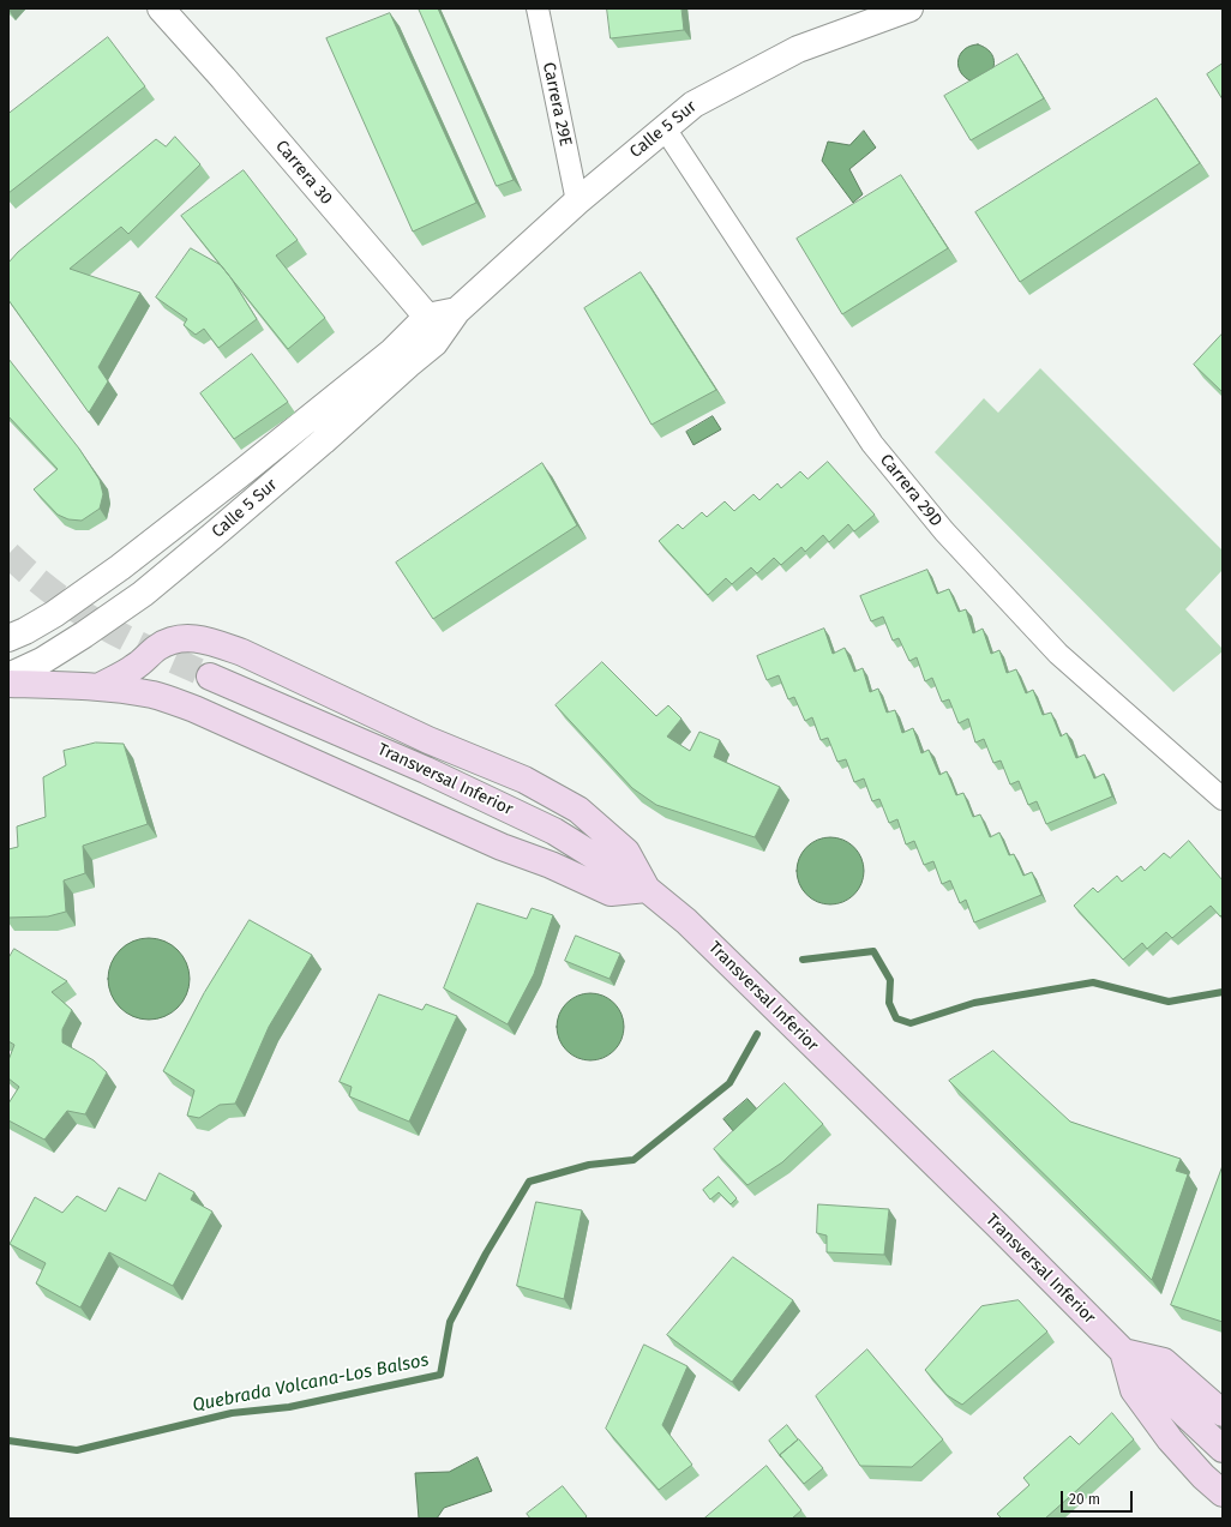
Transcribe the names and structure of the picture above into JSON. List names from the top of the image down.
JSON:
{
  "streets": {
    "main road": ["Transversal Inferior"],
    "street": [
      "Carrera 29E",
      "Calle 5 Sur",
      "Carrera 30",
      "Carrera 29D"
    ]
  },
  "crossings": [
    ["Carrera 29E", "Calle 5 Sur"],
    ["Calle 5 Sur", "Carrera 30"],
    ["Calle 5 Sur", "Carrera 29D"]
  ],
  "water": ["Quebrada Volcana-Los Balsos"],
  "scale_bar": "20 m"
}
